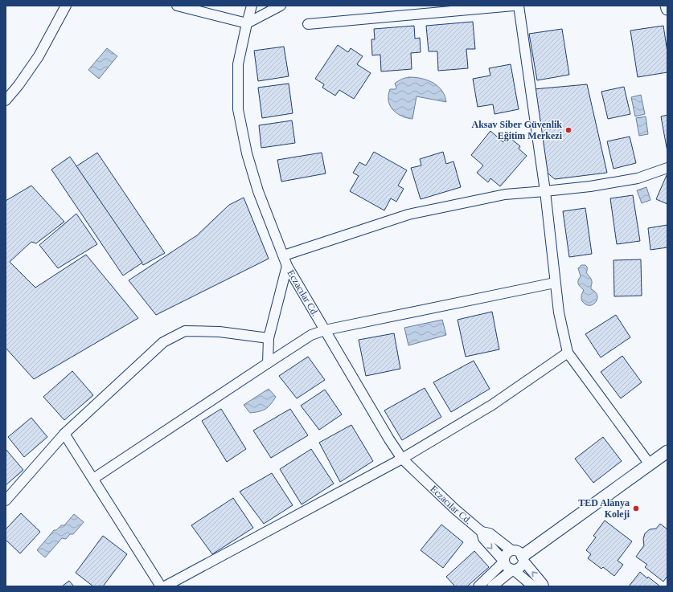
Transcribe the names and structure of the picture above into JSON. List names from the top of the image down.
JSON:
{
  "streets": {
    "street": ["Eczacılar Cd."]
  },
  "places": ["Aksav Siber Güvenlik Eğitim Merkezi", "TED Alanya Koleji"]
}
